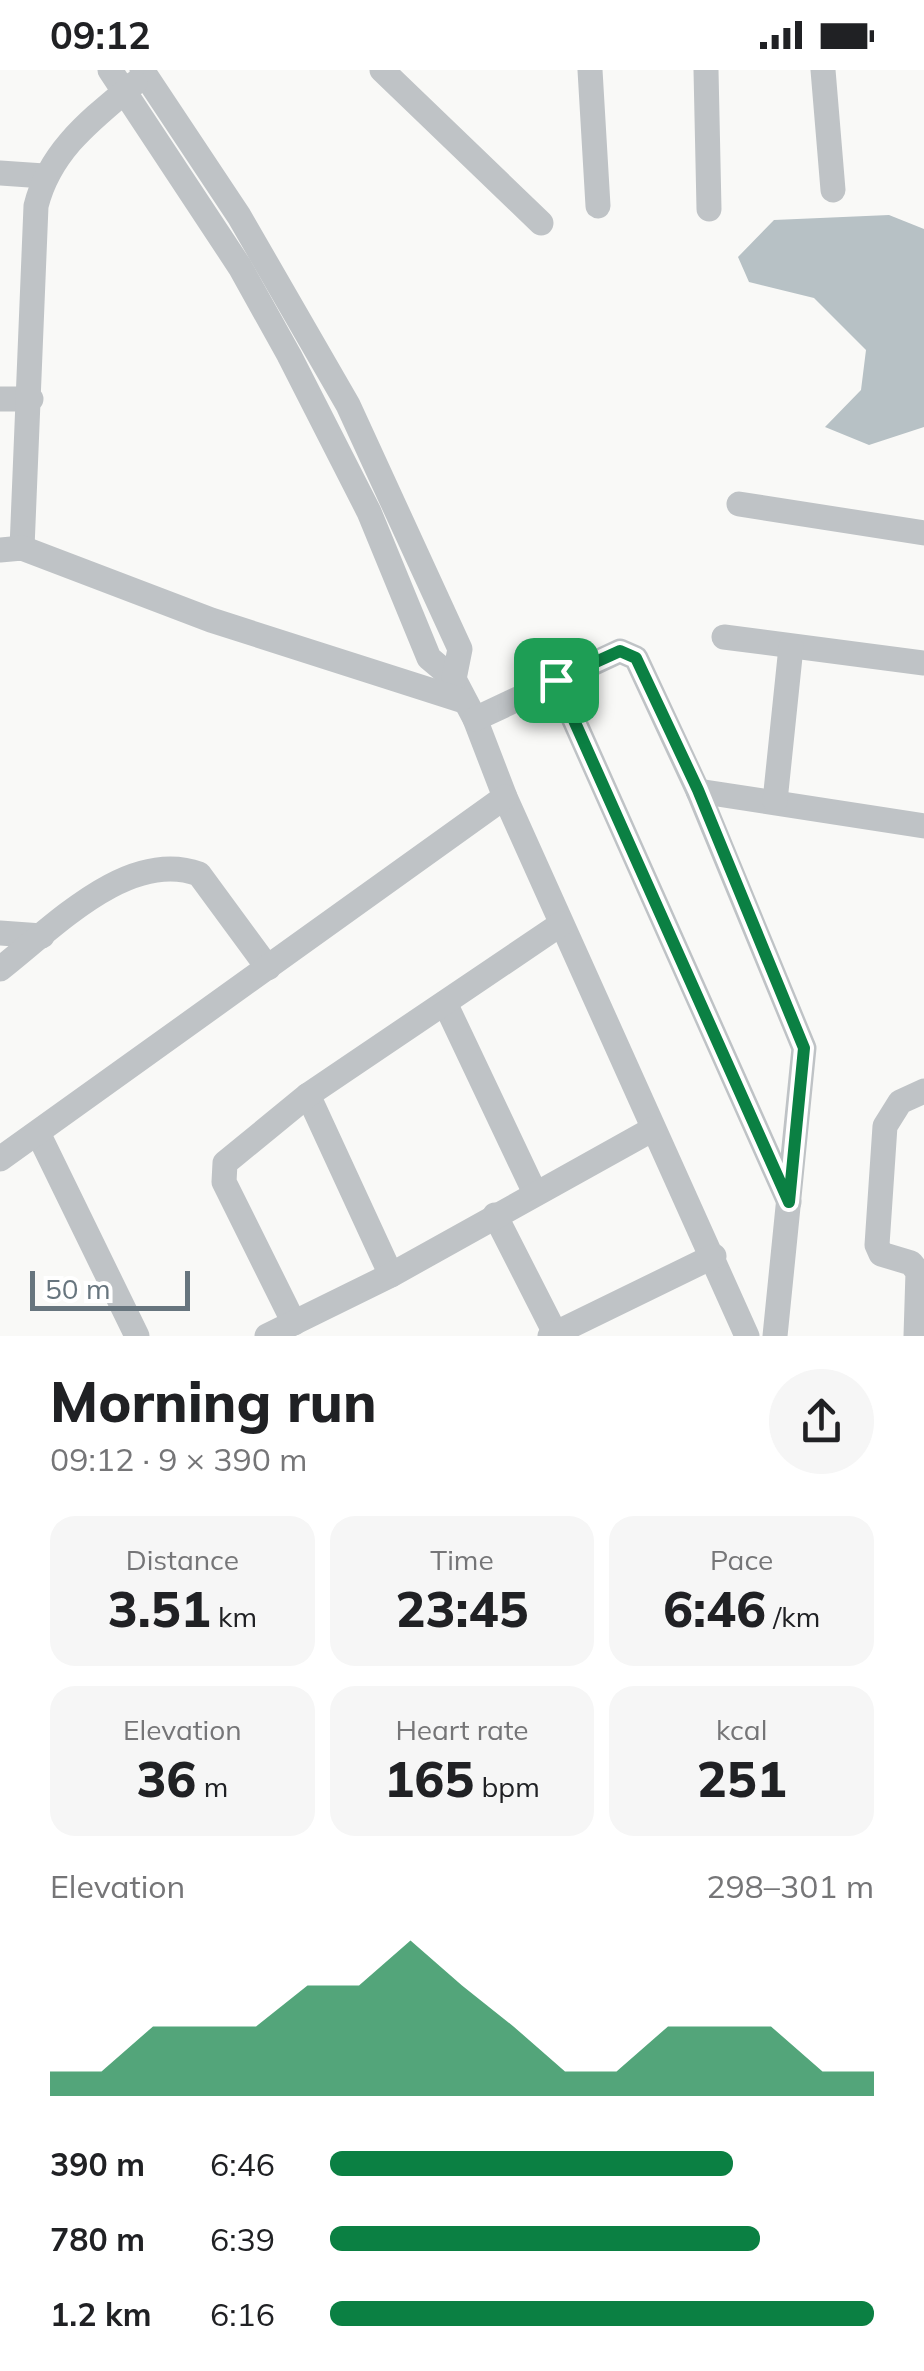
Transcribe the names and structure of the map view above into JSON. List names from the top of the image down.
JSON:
{
  "scale_bar": "50 m",
  "page": {
    "status": "09:12",
    "scale": "50 m",
    "heading": ["Morning run", "09:12 · 9 × 390 m"],
    "stats": [
      ["Distance", "3.51 km"],
      ["Time", "23:45"],
      ["Pace", "6:46 /km"],
      ["Elevation", "36 m"],
      ["Heart rate", "165 bpm"],
      ["kcal", "251"]
    ],
    "chart": ["Elevation", "298–301 m"],
    "list": [
      {
        "name": "390 m",
        "note": "6:46"
      },
      {
        "name": "780 m",
        "note": "6:39"
      },
      {
        "name": "1.2 km",
        "note": "6:16"
      }
    ]
  }
}
